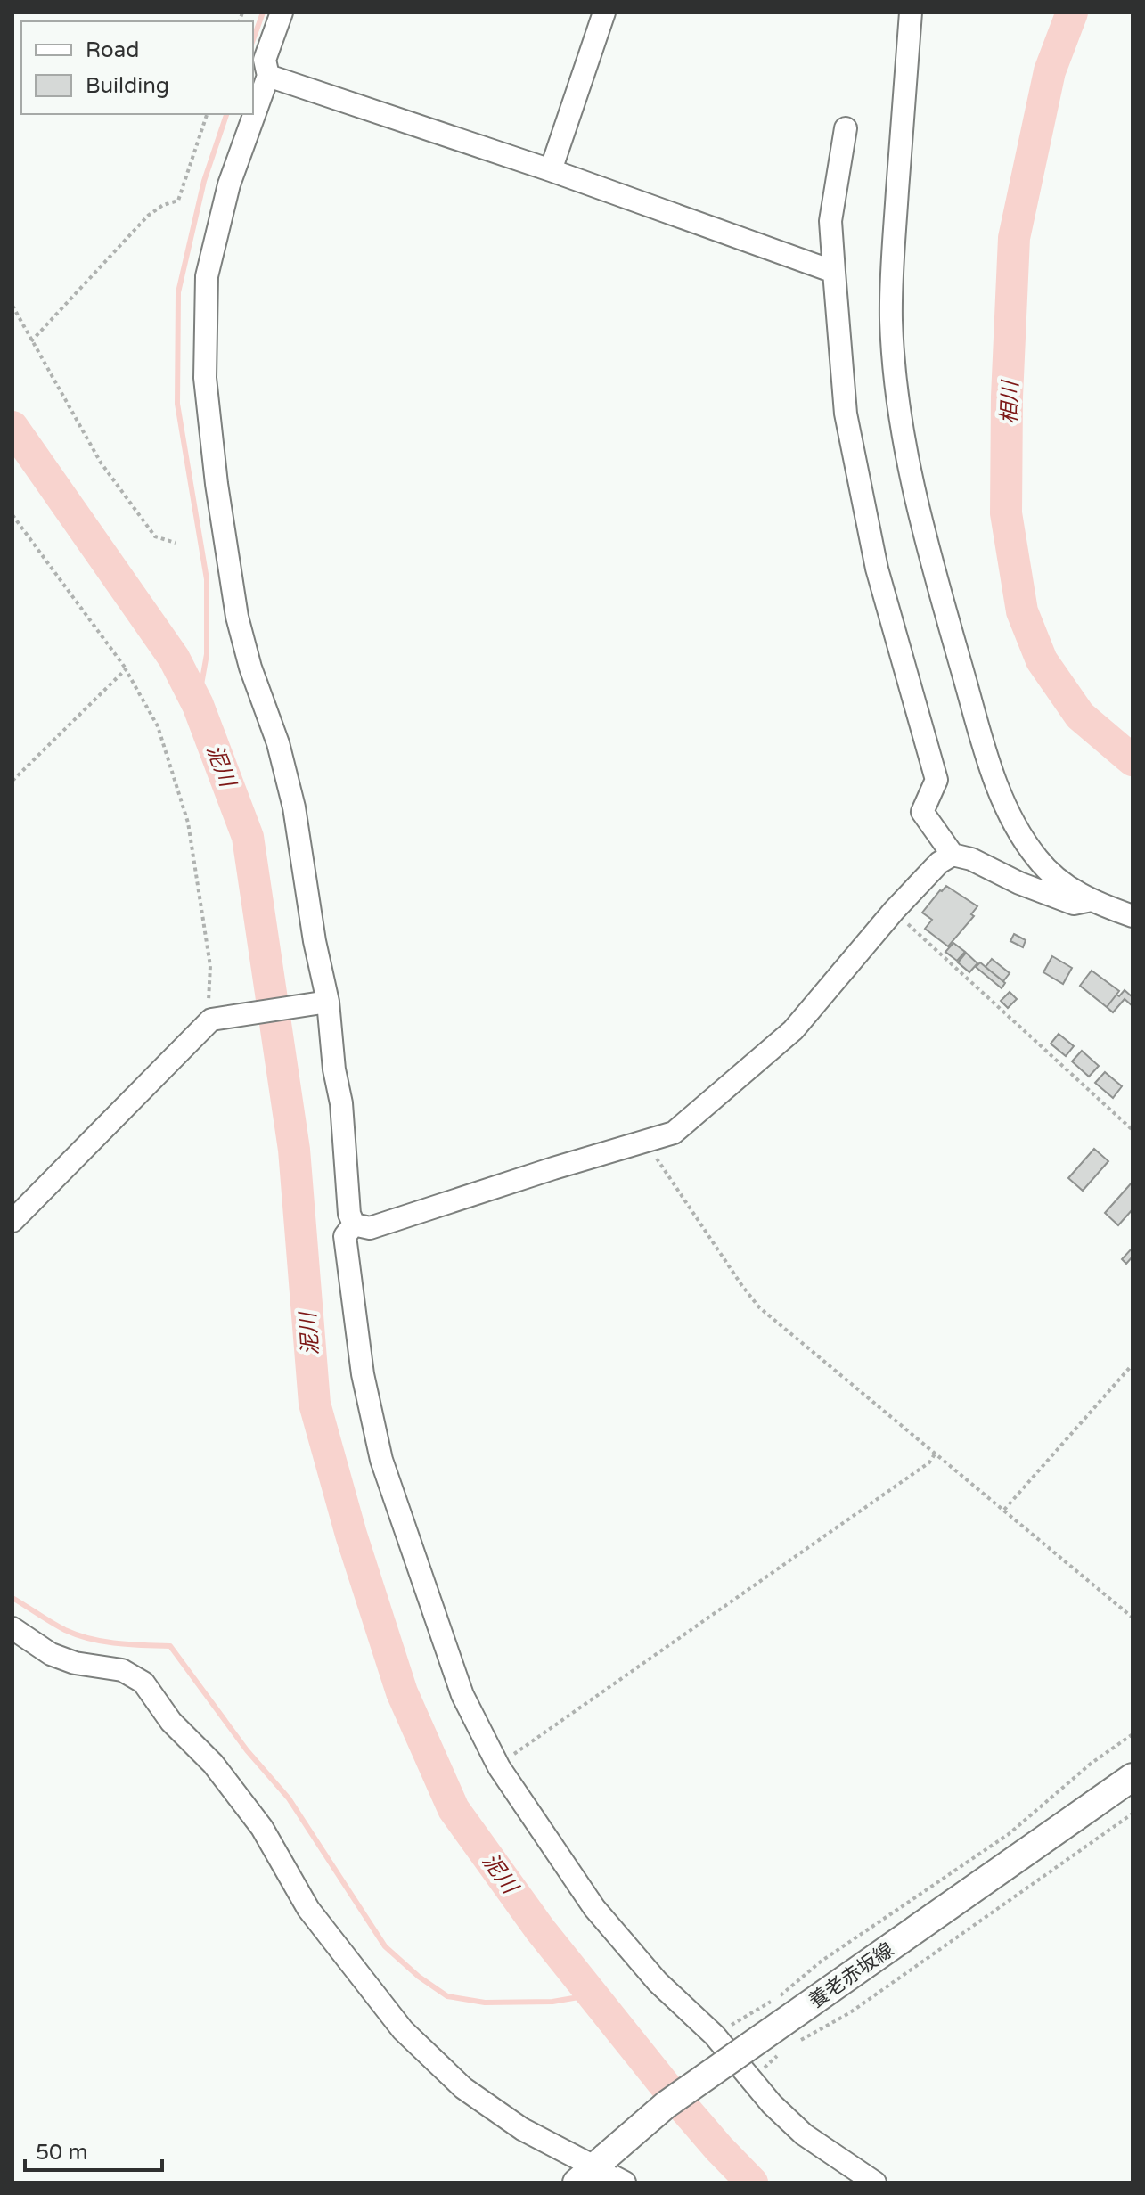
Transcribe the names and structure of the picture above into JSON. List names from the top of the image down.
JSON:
{
  "streets": {
    "main road": ["養老赤坂線"]
  },
  "water": ["相川", "泥川"],
  "legend": ["Road", "Building"],
  "scale_bar": "50 m"
}
